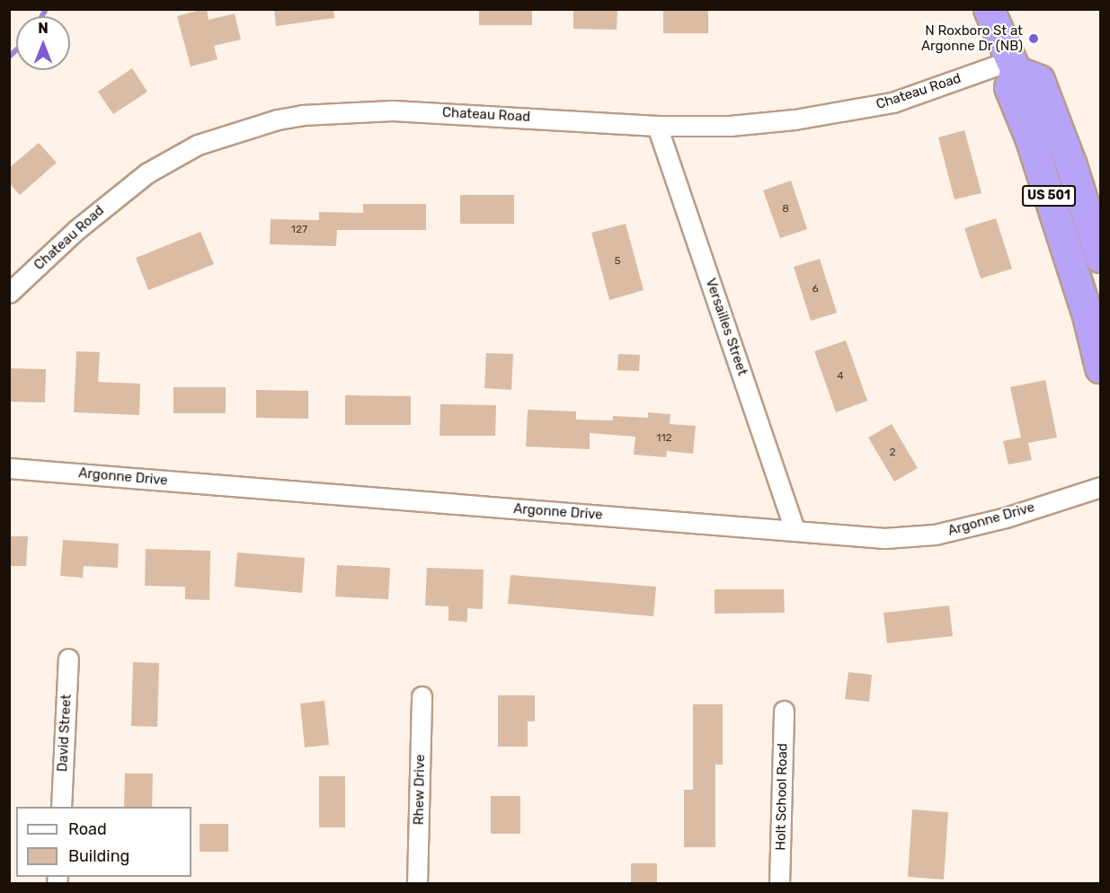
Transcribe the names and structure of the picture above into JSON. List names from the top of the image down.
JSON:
{
  "streets": {
    "highway": ["US 501"],
    "street": [
      "Chateau Road",
      "Versailles Street",
      "Argonne Drive",
      "David Street",
      "Rhew Drive",
      "Holt School Road"
    ]
  },
  "crossings": [
    ["Chateau Road", "US 501"],
    ["Chateau Road", "Versailles Street"],
    ["Versailles Street", "Argonne Drive"]
  ],
  "places": ["N Roxboro St at Argonne Dr (NB)"],
  "house_numbers": [
    "8",
    "127",
    "5",
    "6",
    "4",
    "112",
    "2"
  ],
  "legend": ["Road", "Building"],
  "north": "top"
}
